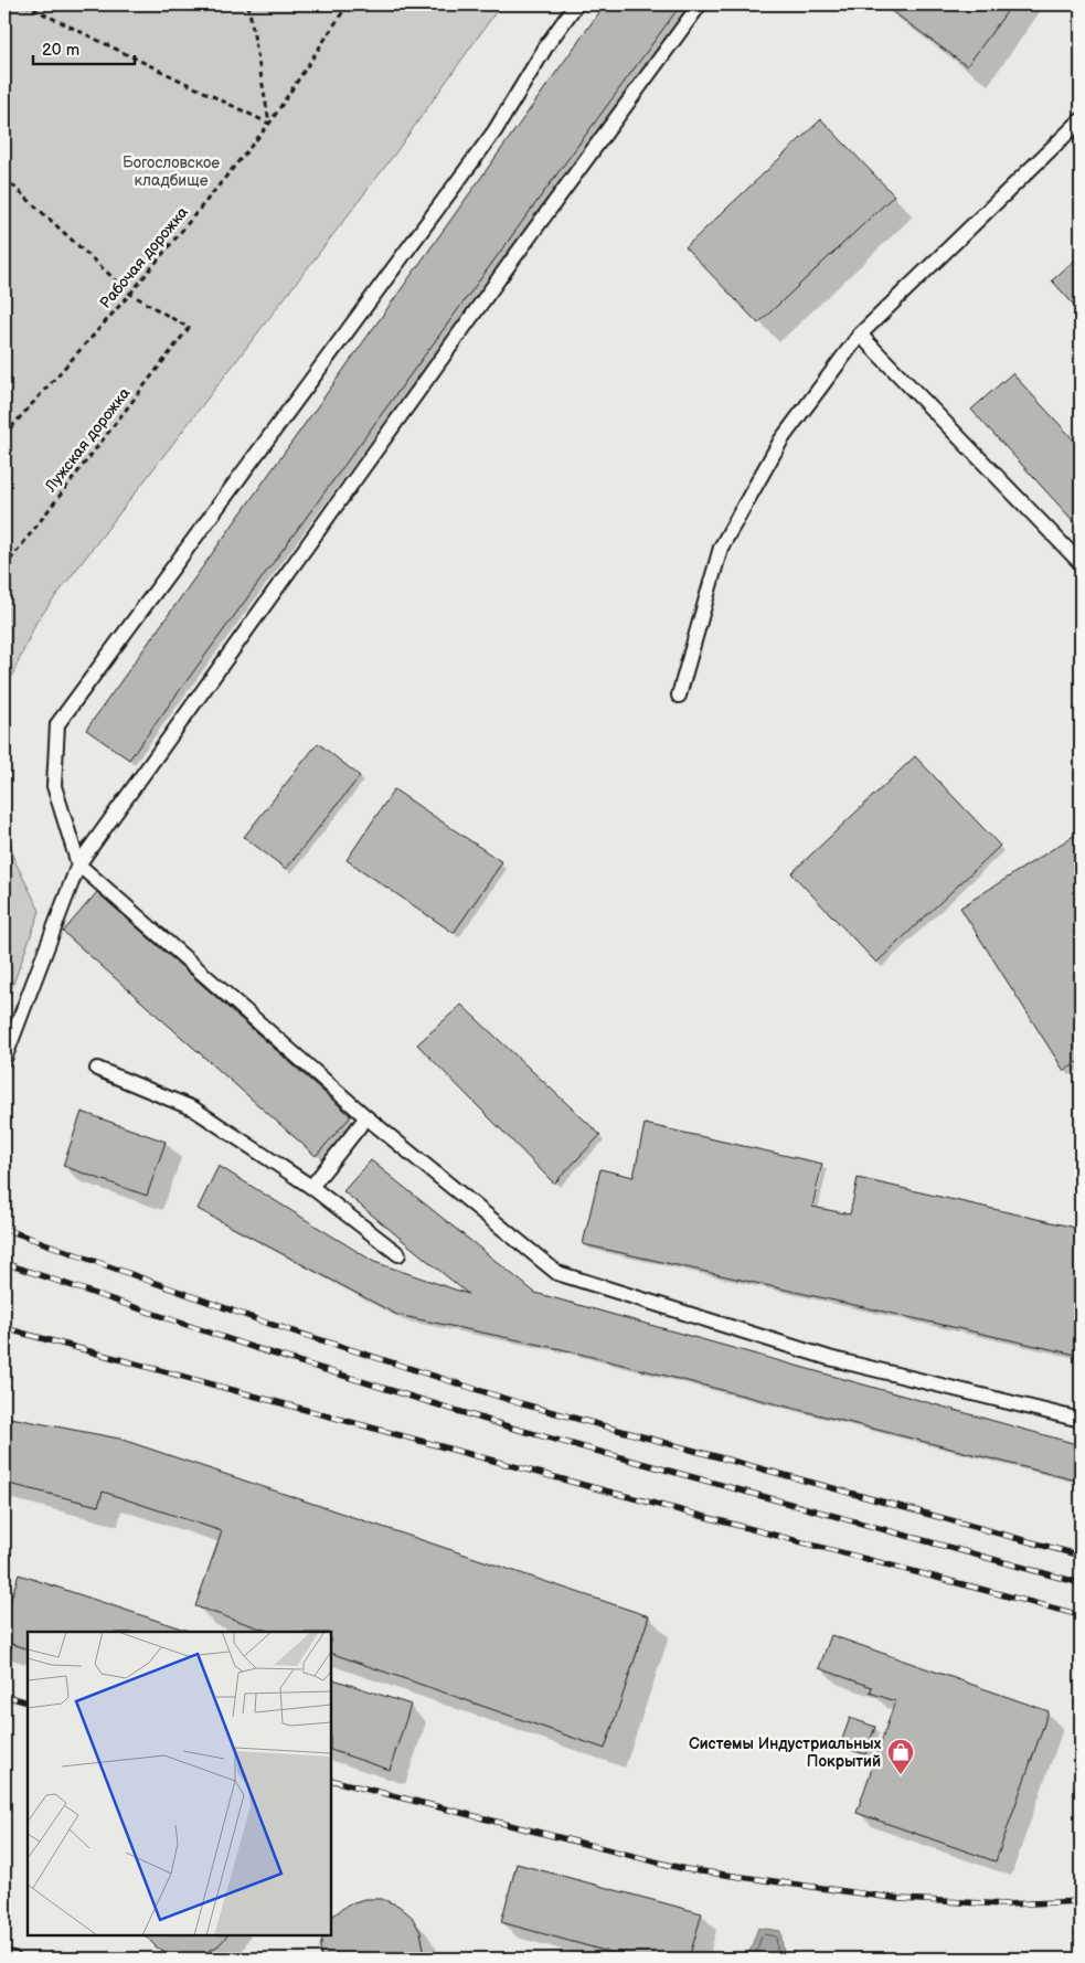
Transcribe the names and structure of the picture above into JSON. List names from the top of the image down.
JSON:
{
  "streets": {
    "path": ["Рабочая дорожка", "Лужская дорожка"]
  },
  "crossings": [
    ["Рабочая дорожка", "Лужская дорожка"]
  ],
  "parks": ["Богословское кладбище"],
  "places": {
    "shop": ["Системы Индустриальных Покрытий"]
  },
  "scale_bar": "20 m"
}
